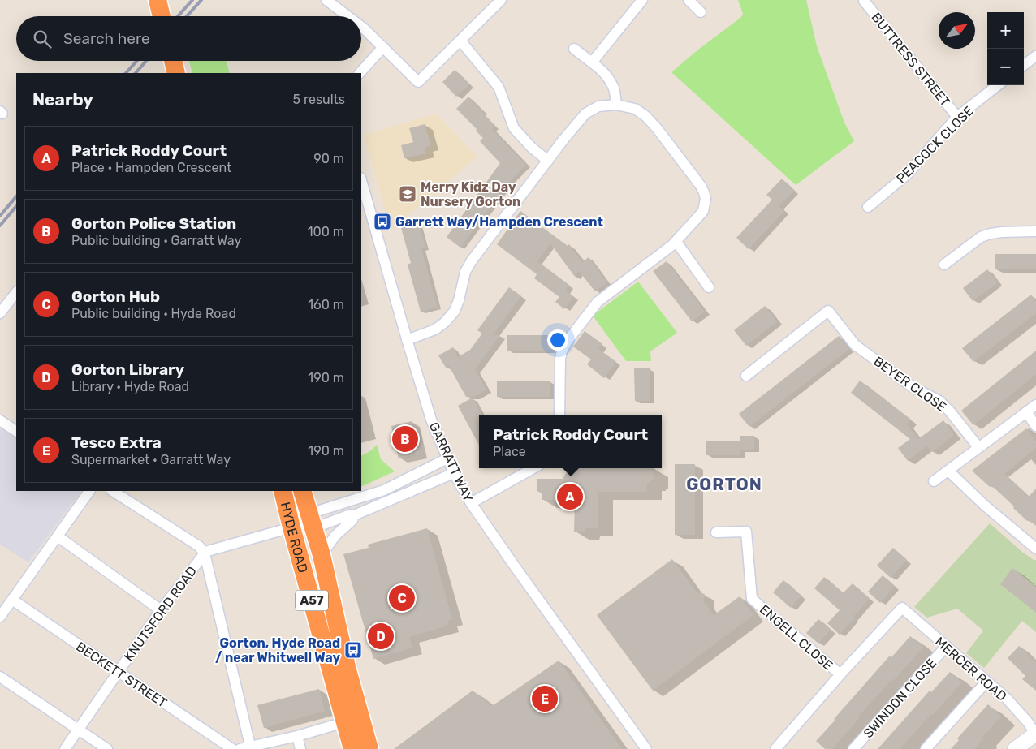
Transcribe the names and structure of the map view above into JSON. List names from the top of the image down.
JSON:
{
  "streets": {
    "highway": ["HYDE ROAD", "A57"],
    "street": [
      "BUTTRESS STREET",
      "PEACOCK CLOSE",
      "BEYER CLOSE",
      "GARRATT WAY",
      "KNUTSFORD ROAD",
      "ENGELL CLOSE",
      "MERCER ROAD",
      "BECKETT STREET",
      "SWINDON CLOSE"
    ]
  },
  "crossings": [
    ["BUTTRESS STREET", "PEACOCK CLOSE"],
    ["HYDE ROAD", "KNUTSFORD ROAD"],
    ["KNUTSFORD ROAD", "BECKETT STREET"],
    ["ENGELL CLOSE", "MERCER ROAD"],
    ["MERCER ROAD", "SWINDON CLOSE"]
  ],
  "districts": ["GORTON"],
  "places": {
    "school or university": ["Merry Kidz Day Nursery Gorton"],
    "bus stop": ["Garrett Way/Hampden Crescent", "Gorton, Hyde Road / near Whitwell Way"]
  },
  "north": "top right",
  "page": {
    "map_buttons": ["+", "−"],
    "search": "Search here",
    "heading": ["Nearby", "5 results"],
    "list": [
      {
        "mark": "A",
        "name": "Patrick Roddy Court",
        "note": "Place · Hampden Crescent",
        "value": "90 m"
      },
      {
        "mark": "B",
        "name": "Gorton Police Station",
        "note": "Public building · Garratt Way",
        "value": "100 m"
      },
      {
        "mark": "C",
        "name": "Gorton Hub",
        "note": "Public building · Hyde Road",
        "value": "160 m"
      },
      {
        "mark": "D",
        "name": "Gorton Library",
        "note": "Library · Hyde Road",
        "value": "190 m"
      },
      {
        "mark": "E",
        "name": "Tesco Extra",
        "note": "Supermarket · Garratt Way",
        "value": "190 m"
      }
    ],
    "popup": ["Patrick Roddy Court", "Place"],
    "pins": [
      "B",
      "A",
      "C",
      "D",
      "E"
    ]
  }
}
